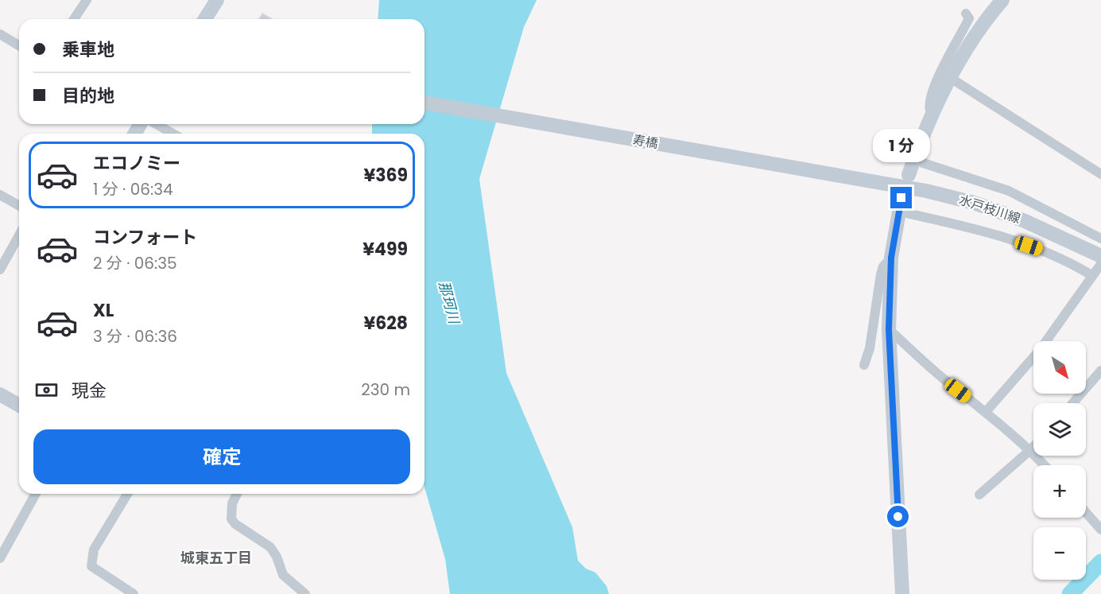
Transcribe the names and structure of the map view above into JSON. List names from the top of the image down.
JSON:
{
  "streets": {
    "main road": ["寿橋", "水戸枝川線"]
  },
  "crossings": [
    ["寿橋", "水戸枝川線"]
  ],
  "districts": ["城東五丁目"],
  "water": ["那珂川"],
  "north": "bottom right",
  "page": {
    "banner": ["乗車地", "目的地"],
    "bubble": "1 分",
    "list": [
      {
        "name": "エコノミー",
        "note": "1 分 · 06:34",
        "value": "¥369"
      },
      {
        "name": "コンフォート",
        "note": "2 分 · 06:35",
        "value": "¥499"
      },
      {
        "name": "XL",
        "note": "3 分 · 06:36",
        "value": "¥628"
      }
    ],
    "map_buttons": ["+", "−"],
    "pay": ["現金", "230 m"],
    "buttons": "確定"
  }
}
